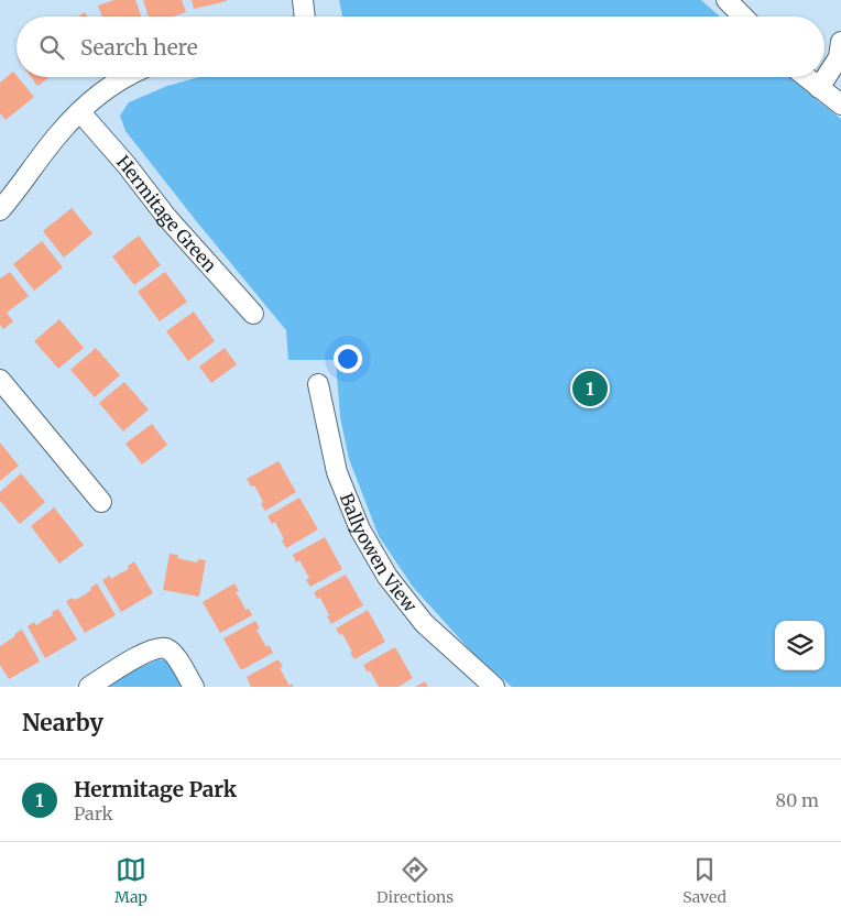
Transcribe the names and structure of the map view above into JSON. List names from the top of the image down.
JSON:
{
  "streets": {
    "street": ["Hermitage Green", "Ballyowen View"]
  },
  "page": {
    "search": "Search here",
    "pins": "1",
    "heading": "Nearby",
    "list": [
      {
        "mark": "1",
        "name": "Hermitage Park",
        "note": "Park",
        "value": "80 m"
      }
    ],
    "nav": ["Map", "Directions", "Saved"]
  }
}
